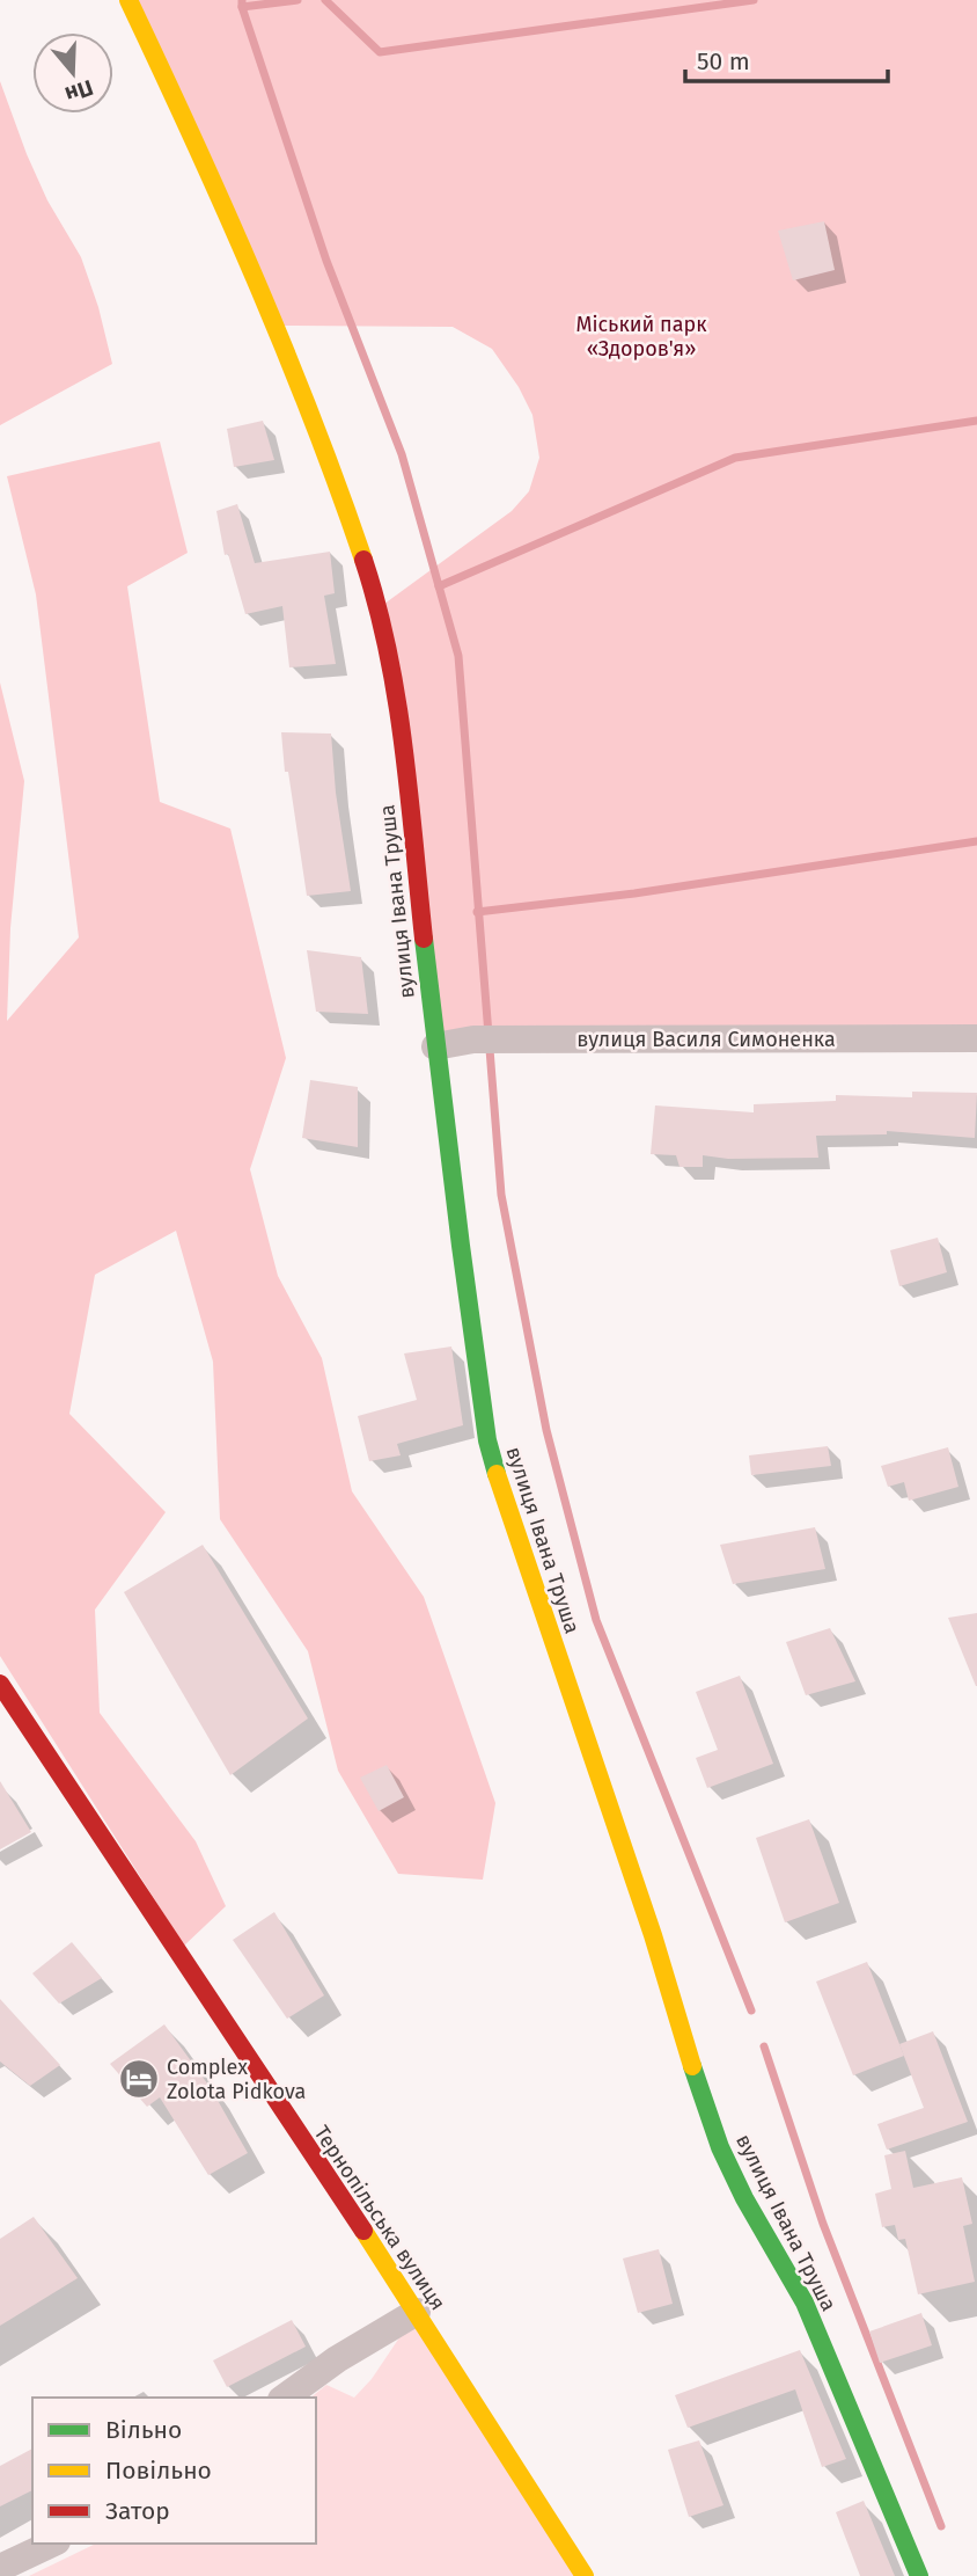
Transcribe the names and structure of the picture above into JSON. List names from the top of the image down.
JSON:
{
  "streets": {
    "street": ["вулиця Івана Труша", "вулиця Василя Симоненка", "Тернопільська вулиця"]
  },
  "crossings": [
    ["вулиця Івана Труша", "вулиця Василя Симоненка"]
  ],
  "parks": ["Міський парк «Здоров'я»"],
  "places": {
    "hotel": ["Complex Zolota Pidkova"]
  },
  "legend": ["Вільно", "Повільно", "Затор"],
  "scale_bar": "50 m",
  "north": "bottom"
}
